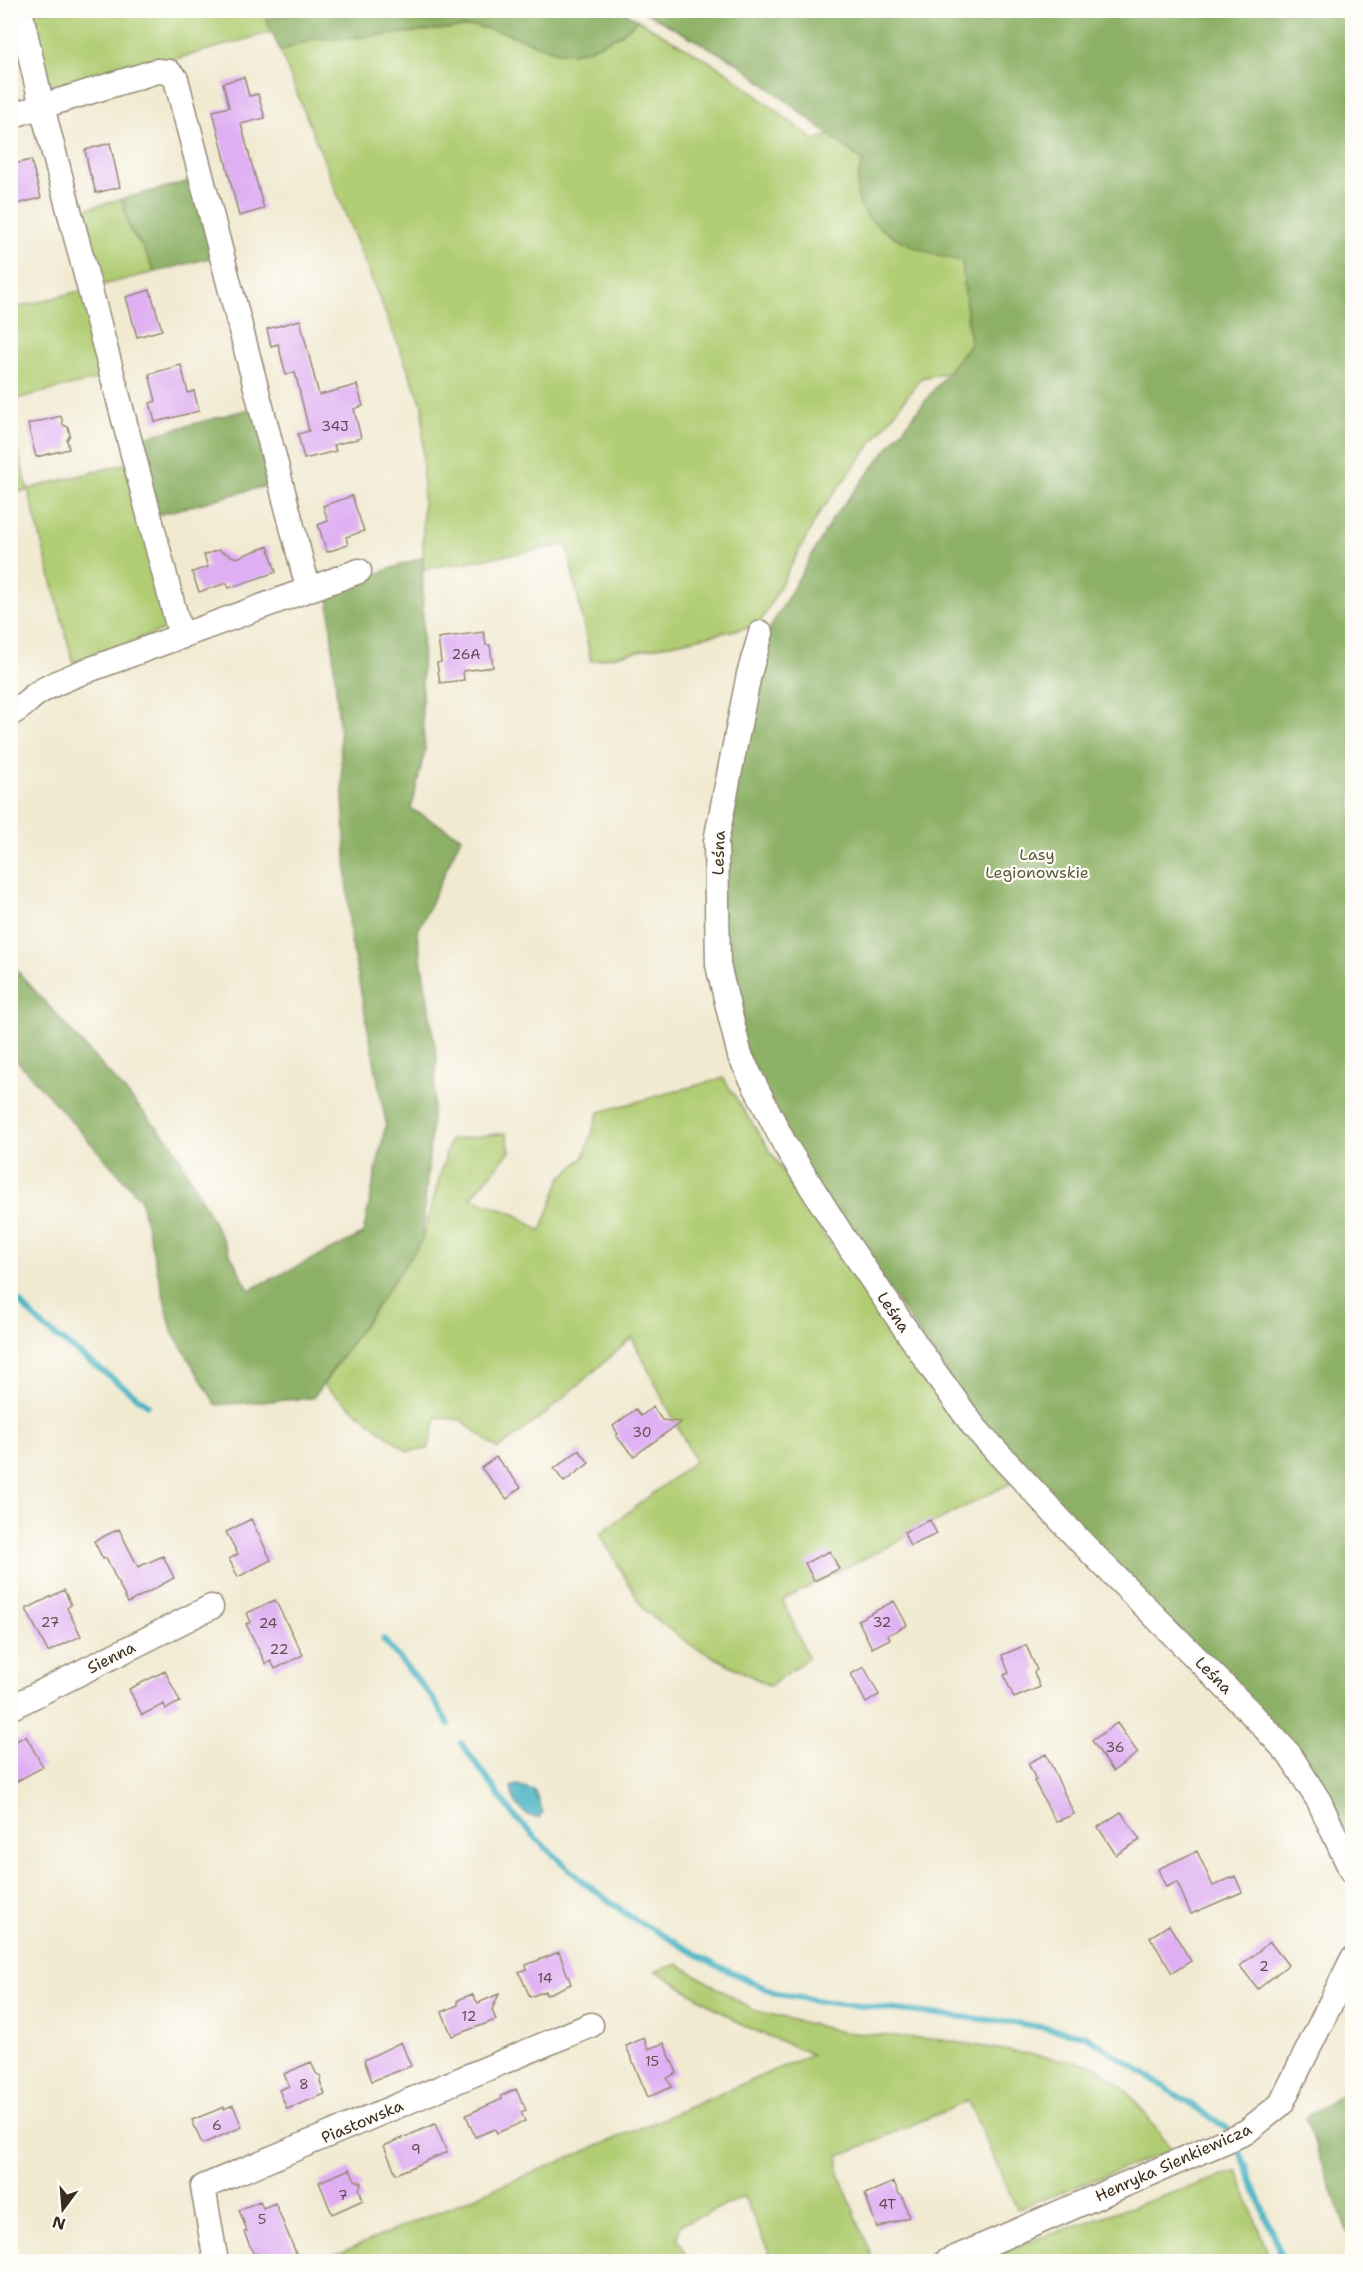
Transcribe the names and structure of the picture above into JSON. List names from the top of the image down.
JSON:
{
  "streets": {
    "street": [
      "Leśna",
      "Sienna",
      "Piastowska",
      "Henryka Sienkiewicza"
    ]
  },
  "parks": ["Lasy Legionowskie"],
  "house_numbers": [
    "34J",
    "26A",
    "30",
    "27",
    "32",
    "24",
    "22",
    "36",
    "2",
    "14",
    "12",
    "15",
    "8",
    "6",
    "9",
    "7",
    "4T",
    "5"
  ],
  "north": "bottom"
}
